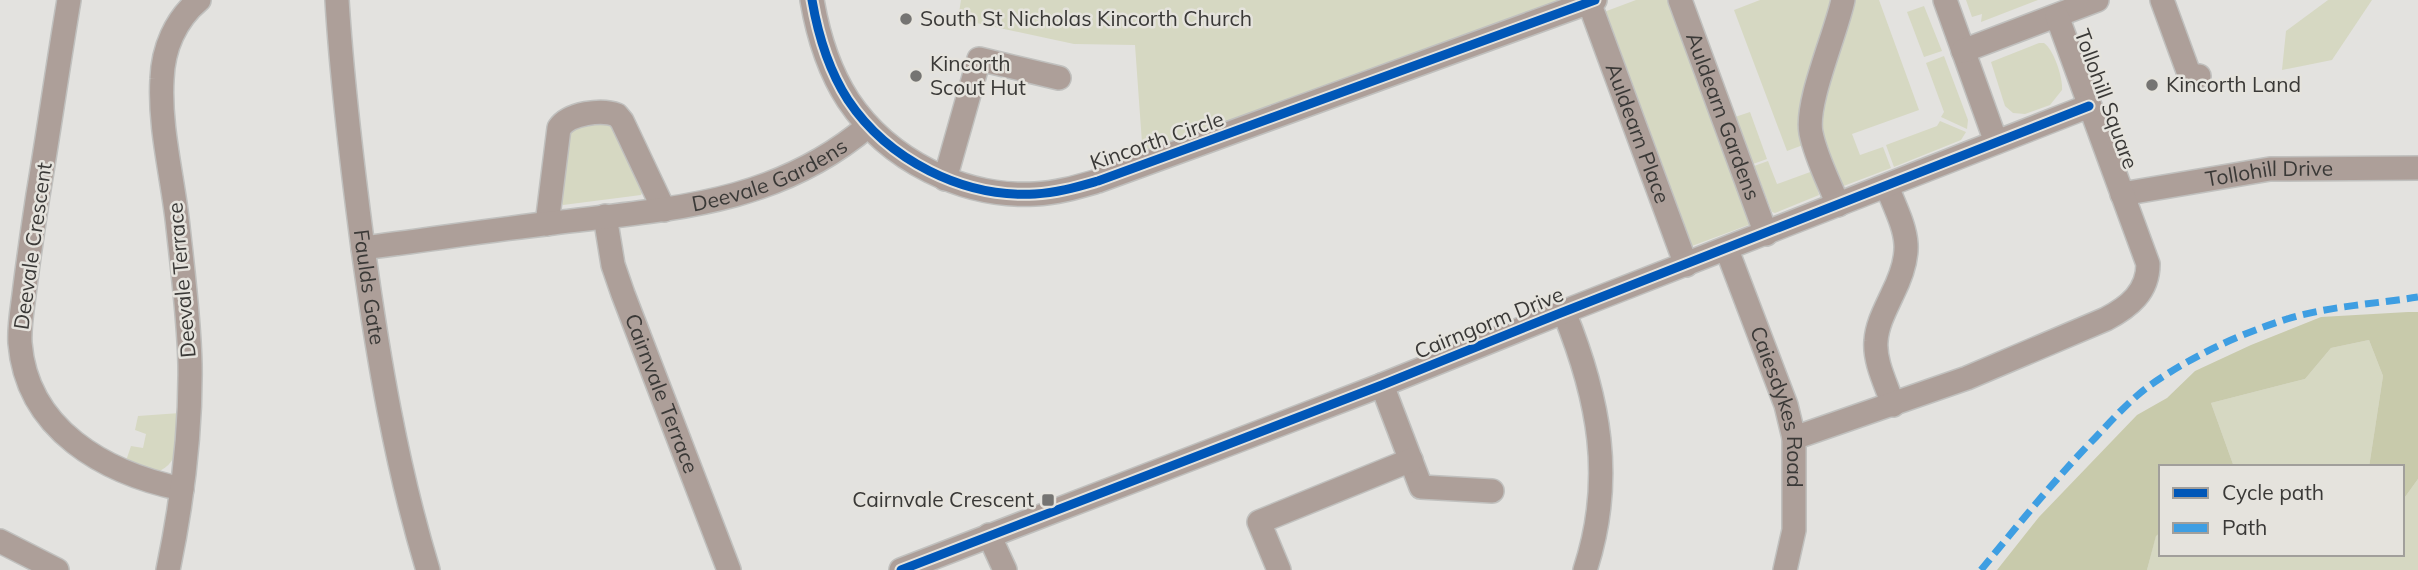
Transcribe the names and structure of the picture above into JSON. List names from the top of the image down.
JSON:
{
  "streets": {
    "street": [
      "Tollohill Square",
      "Auldearn Gardens",
      "Auldearn Place",
      "Kincorth Circle",
      "Deevale Gardens",
      "Tollohill Drive",
      "Deevale Crescent",
      "Deevale Terrace",
      "Faulds Gate",
      "Cairngorm Drive",
      "Cairnvale Terrace",
      "Caiesdykes Road"
    ]
  },
  "crossings": [
    ["Tollohill Square", "Tollohill Drive"],
    ["Tollohill Square", "Cairngorm Drive"],
    ["Tollohill Square", "Caiesdykes Road"],
    ["Auldearn Gardens", "Cairngorm Drive"],
    ["Auldearn Place", "Kincorth Circle"],
    ["Auldearn Place", "Cairngorm Drive"],
    ["Kincorth Circle", "Deevale Gardens"],
    ["Deevale Gardens", "Faulds Gate"],
    ["Deevale Gardens", "Cairnvale Terrace"],
    ["Deevale Crescent", "Deevale Terrace"],
    ["Cairngorm Drive", "Caiesdykes Road"]
  ],
  "places": {
    "other": ["South St Nicholas Kincorth Church", "Kincorth Scout Hut", "Kincorth Land"],
    "transit": ["Cairnvale Crescent"]
  },
  "legend": ["Cycle path", "Path"]
}
